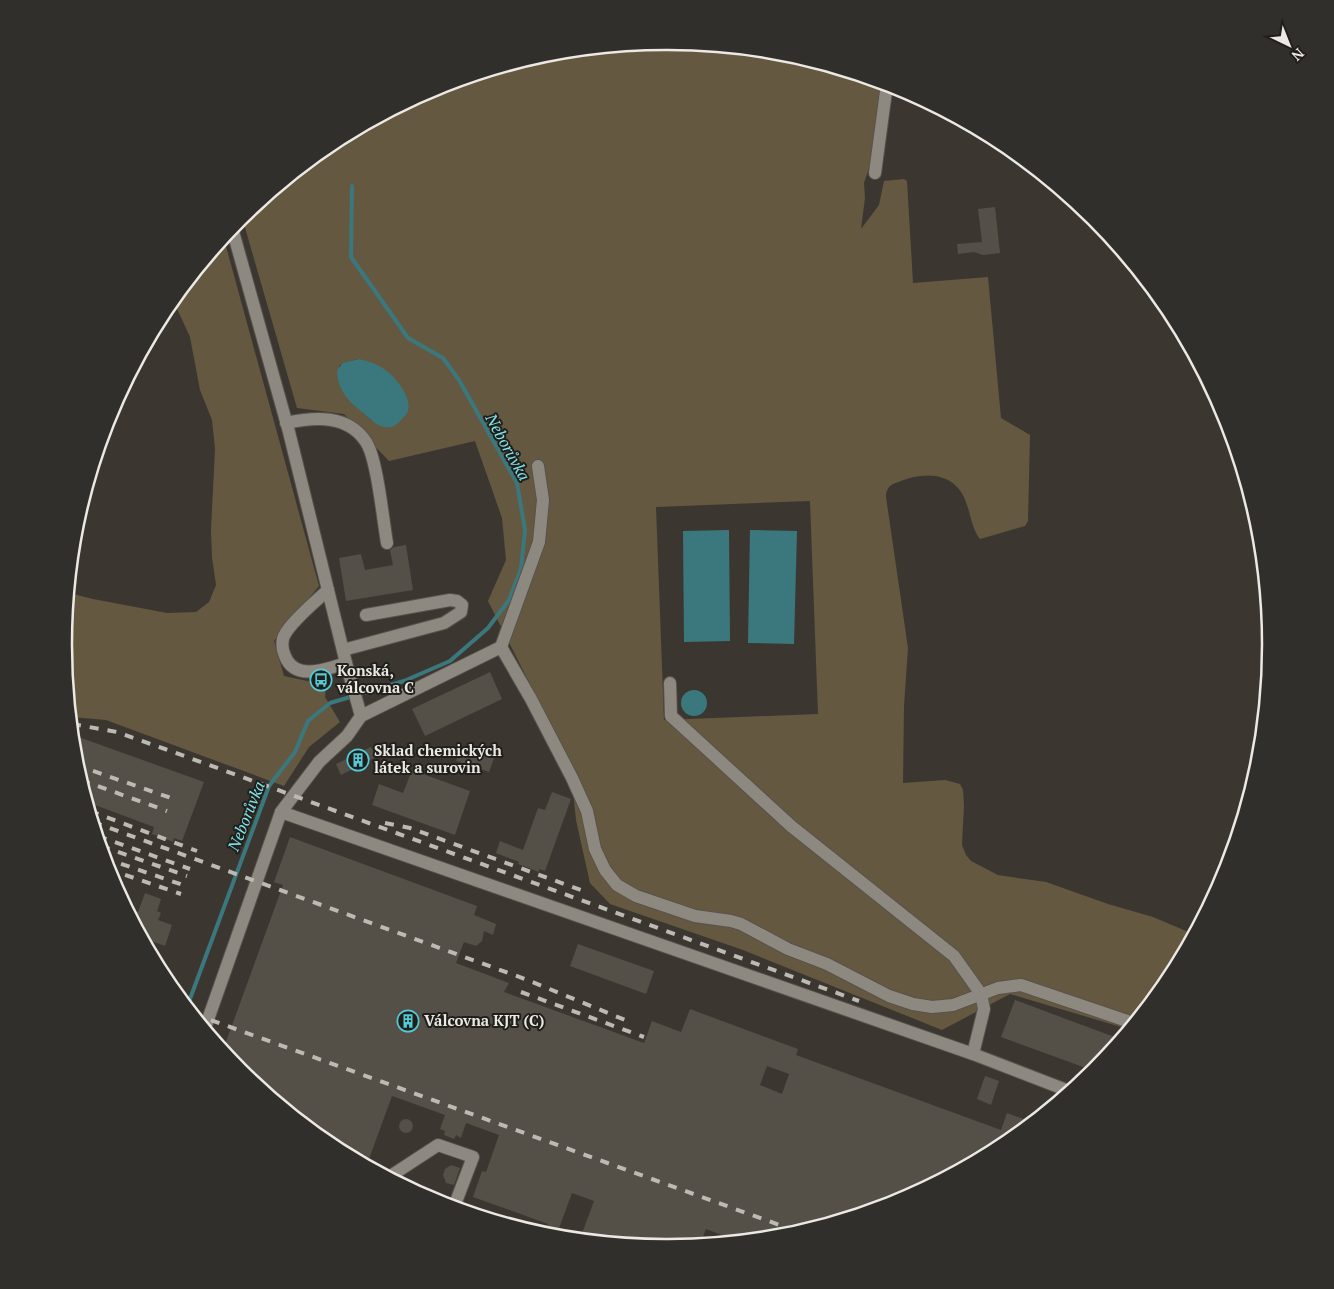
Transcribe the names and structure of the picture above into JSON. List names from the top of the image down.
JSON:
{
  "water": ["Neborůvka"],
  "places": {
    "bus stop": ["Konská, válcovna C"],
    "building": ["Sklad chemických látek a surovin", "Válcovna KJT (C)"]
  },
  "north": "bottom right"
}
